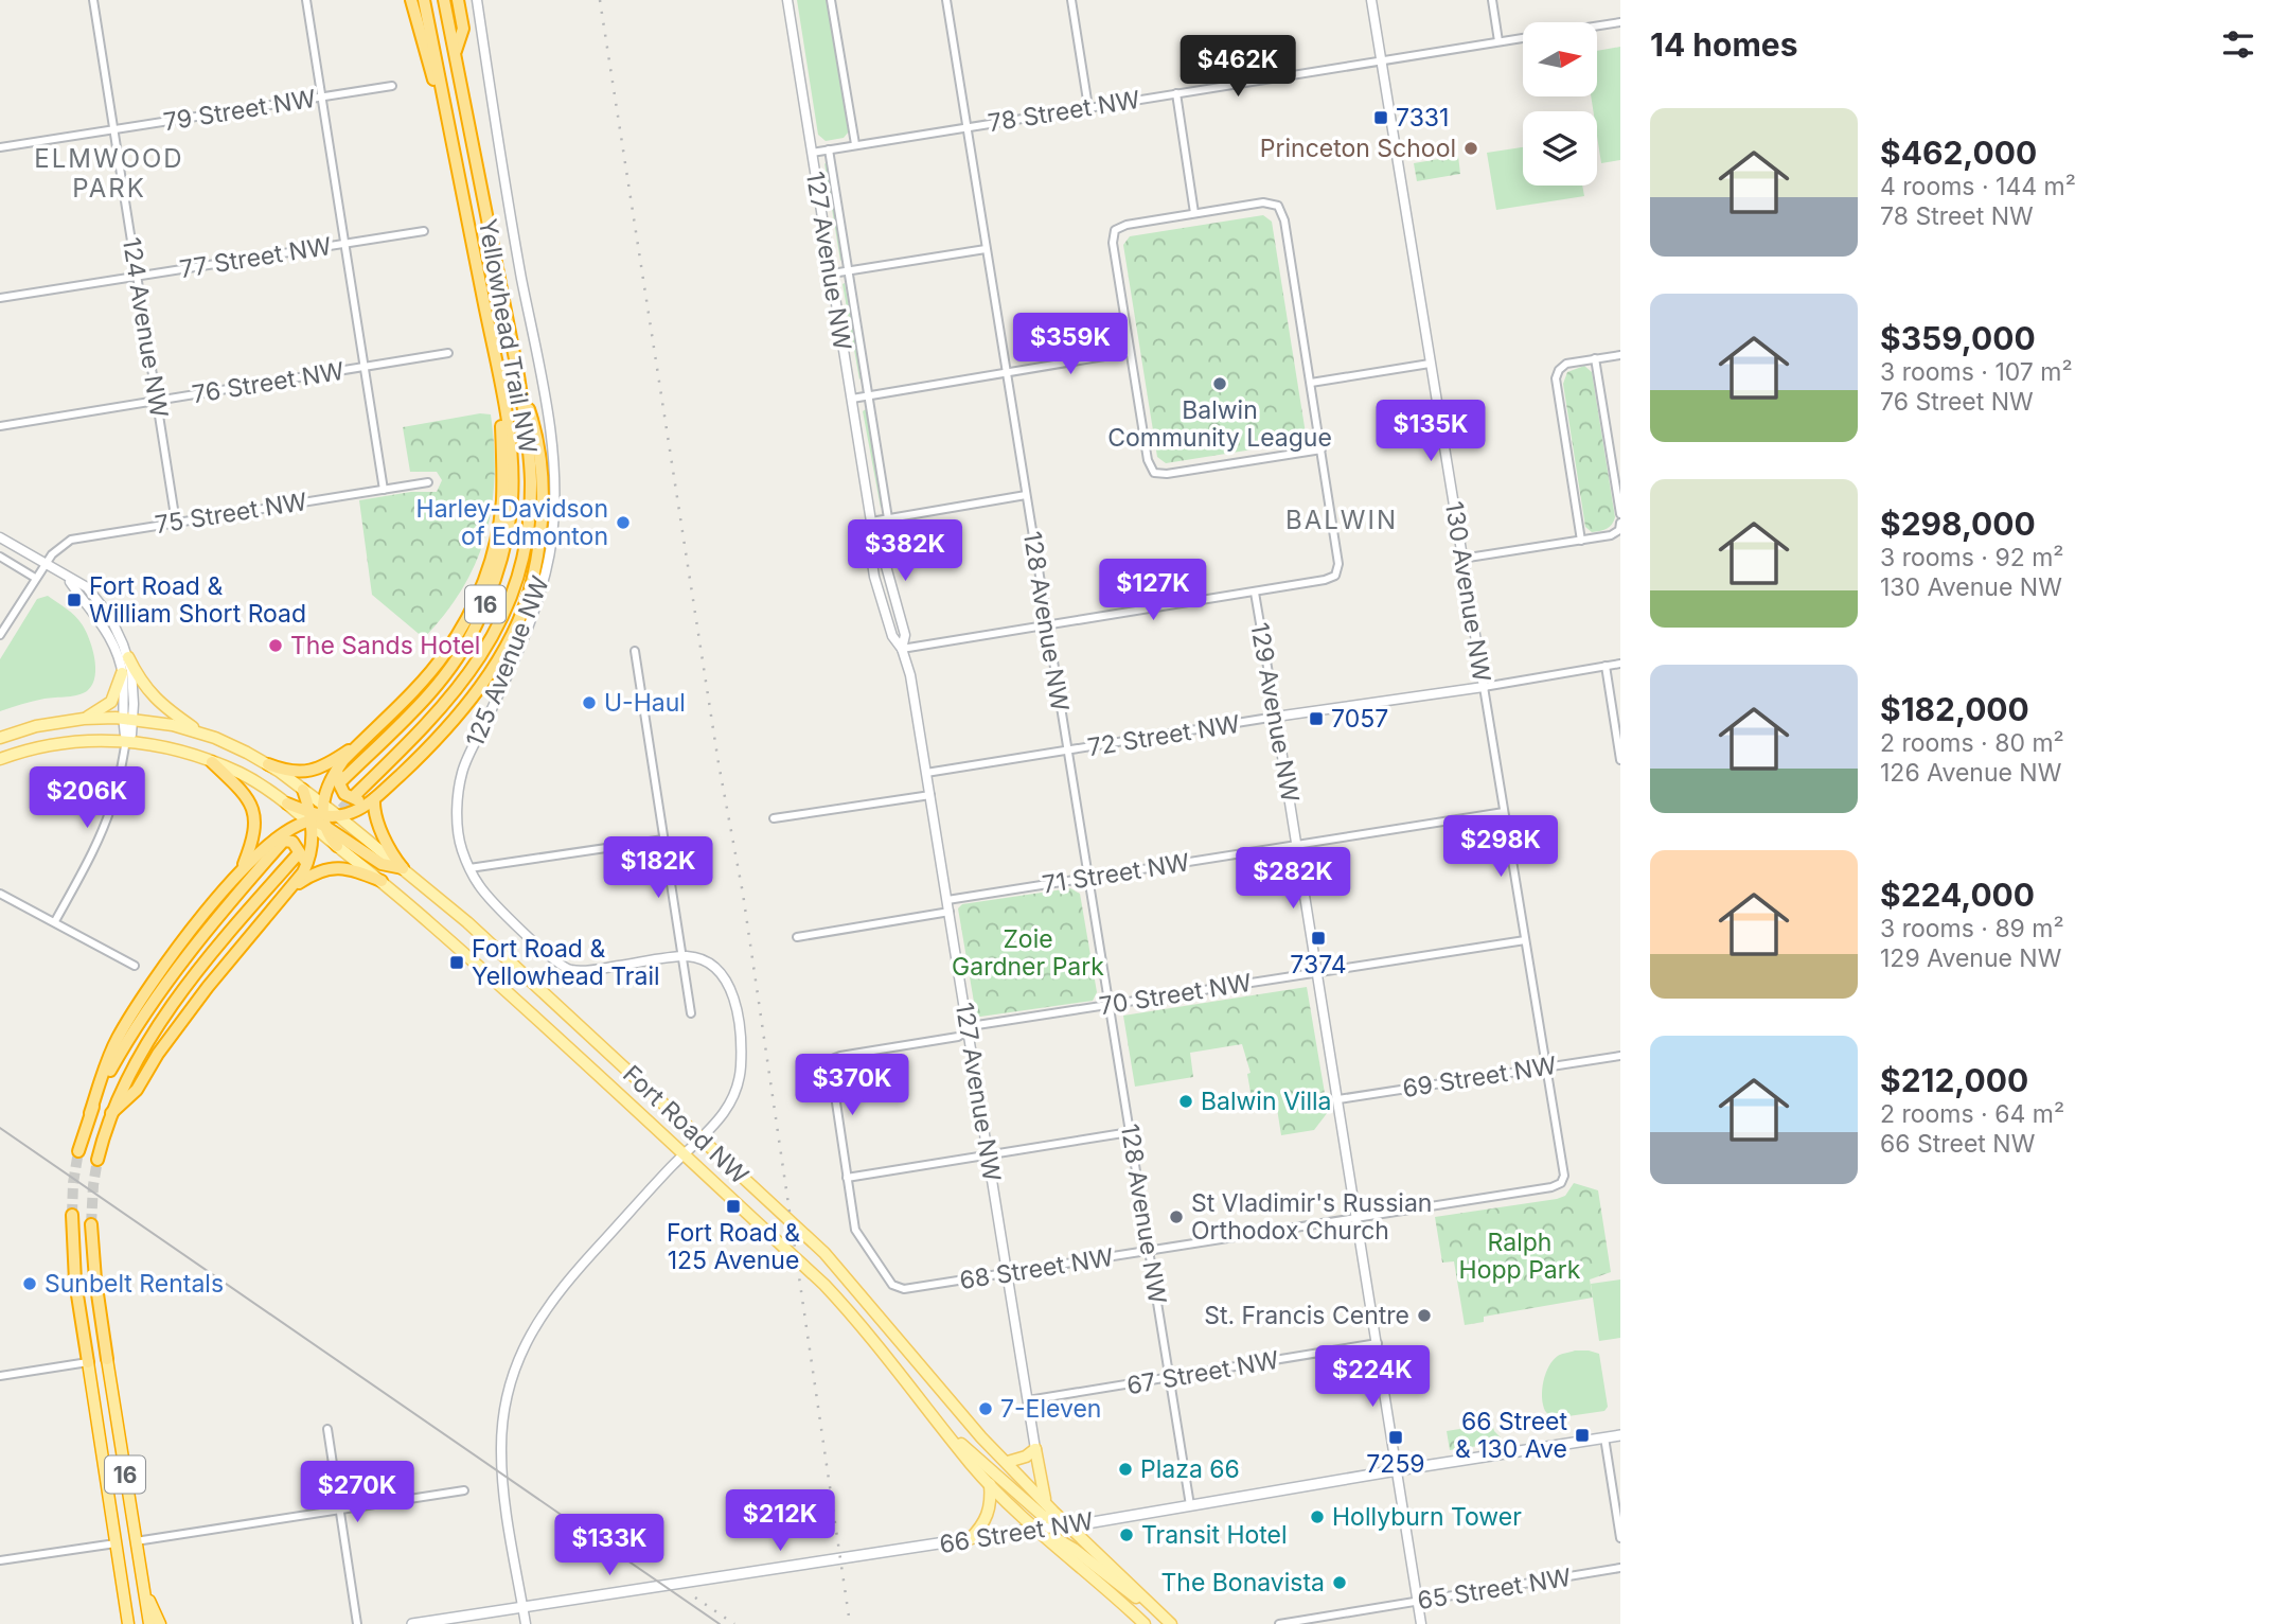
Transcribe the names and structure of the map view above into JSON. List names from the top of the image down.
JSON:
{
  "streets": {
    "highway": ["Yellowhead Trail NW", "16"],
    "main road": ["Fort Road NW", "66 Street NW"],
    "street": [
      "79 Street NW",
      "78 Street NW",
      "77 Street NW",
      "127 Avenue NW",
      "124 Avenue NW",
      "76 Street NW",
      "75 Street NW",
      "130 Avenue NW",
      "128 Avenue NW",
      "125 Avenue NW",
      "129 Avenue NW",
      "72 Street NW",
      "71 Street NW",
      "70 Street NW",
      "69 Street NW",
      "68 Street NW",
      "67 Street NW",
      "65 Street NW"
    ]
  },
  "crossings": [
    ["79 Street NW", "124 Avenue NW"],
    ["78 Street NW", "127 Avenue NW"],
    ["78 Street NW", "130 Avenue NW"],
    ["78 Street NW", "128 Avenue NW"],
    ["77 Street NW", "124 Avenue NW"],
    ["127 Avenue NW", "72 Street NW"],
    ["127 Avenue NW", "71 Street NW"],
    ["127 Avenue NW", "70 Street NW"],
    ["127 Avenue NW", "68 Street NW"],
    ["127 Avenue NW", "67 Street NW"],
    ["124 Avenue NW", "76 Street NW"],
    ["124 Avenue NW", "75 Street NW"],
    ["130 Avenue NW", "72 Street NW"],
    ["130 Avenue NW", "71 Street NW"],
    ["130 Avenue NW", "70 Street NW"],
    ["130 Avenue NW", "69 Street NW"],
    ["130 Avenue NW", "68 Street NW"],
    ["128 Avenue NW", "72 Street NW"],
    ["128 Avenue NW", "71 Street NW"],
    ["128 Avenue NW", "70 Street NW"],
    ["128 Avenue NW", "68 Street NW"],
    ["128 Avenue NW", "67 Street NW"],
    ["128 Avenue NW", "66 Street NW"],
    ["129 Avenue NW", "72 Street NW"],
    ["129 Avenue NW", "71 Street NW"],
    ["129 Avenue NW", "70 Street NW"],
    ["129 Avenue NW", "69 Street NW"],
    ["129 Avenue NW", "68 Street NW"],
    ["129 Avenue NW", "67 Street NW"],
    ["129 Avenue NW", "66 Street NW"],
    ["129 Avenue NW", "65 Street NW"],
    ["70 Street NW", "68 Street NW"],
    ["Fort Road NW", "66 Street NW"]
  ],
  "districts": ["ELMWOOD PARK", "BALWIN"],
  "parks": ["Zoie Gardner Park", "Ralph Hopp Park"],
  "places": {
    "transit": [
      "7331",
      "Fort Road & William Short Road",
      "7057",
      "7374",
      "Fort Road & Yellowhead Trail",
      "Fort Road & 125 Avenue",
      "66 Street & 130 Ave",
      "7259"
    ],
    "other": [
      "Princeton School",
      "Balwin Community League",
      "Harley-Davidson of Edmonton",
      "The Sands Hotel",
      "U-Haul",
      "Balwin Villa",
      "St Vladimir's Russian Orthodox Church",
      "Sunbelt Rentals",
      "St. Francis Centre",
      "7-Eleven",
      "Plaza 66",
      "Hollyburn Tower",
      "Transit Hotel",
      "The Bonavista"
    ]
  },
  "north": "right",
  "page": {
    "heading": "14 homes",
    "price": [
      "$462K",
      "$359K",
      "$135K",
      "$382K",
      "$127K",
      "$206K",
      "$298K",
      "$182K",
      "$282K",
      "$370K",
      "$224K",
      "$270K",
      "$212K",
      "$133K"
    ],
    "list": [
      {
        "name": "$462,000",
        "note": "4 rooms · 144 m² · 78 Street NW"
      },
      {
        "name": "$359,000",
        "note": "3 rooms · 107 m² · 76 Street NW"
      },
      {
        "name": "$298,000",
        "note": "3 rooms · 92 m² · 130 Avenue NW"
      },
      {
        "name": "$182,000",
        "note": "2 rooms · 80 m² · 126 Avenue NW"
      },
      {
        "name": "$224,000",
        "note": "3 rooms · 89 m² · 129 Avenue NW"
      },
      {
        "name": "$212,000",
        "note": "2 rooms · 64 m² · 66 Street NW"
      }
    ]
  }
}
